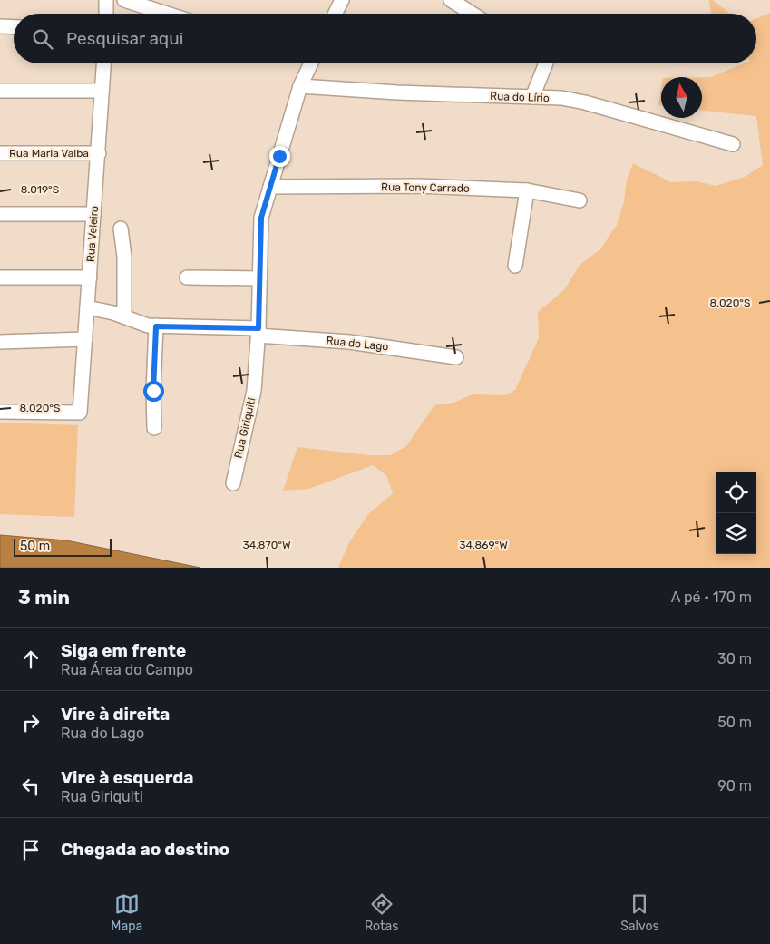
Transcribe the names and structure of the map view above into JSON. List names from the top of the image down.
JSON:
{
  "streets": {
    "street": [
      "Rua do Lírio",
      "Rua Maria Valba",
      "Rua Tony Carrado",
      "Rua Veleiro",
      "Rua do Lago",
      "Rua Giriquiti"
    ]
  },
  "crossings": [
    ["Rua do Lírio", "Rua Giriquiti"],
    ["Rua Maria Valba", "Rua Veleiro"],
    ["Rua Tony Carrado", "Rua Giriquiti"],
    ["Rua Veleiro", "Rua do Lago"],
    ["Rua do Lago", "Rua Giriquiti"]
  ],
  "scale_bar": "50 m",
  "north": "top",
  "page": {
    "search": "Pesquisar aqui",
    "scale": "50 m",
    "heading": ["3 min", "A pé · 170 m"],
    "list": [
      ["Siga em frente", "Rua Área do Campo", "30 m"],
      ["Vire à direita", "Rua do Lago", "50 m"],
      ["Vire à esquerda", "Rua Giriquiti", "90 m"],
      "Chegada ao destino"
    ],
    "nav": ["Mapa", "Rotas", "Salvos"]
  },
  "coordinates": [
    "8.019°S",
    "8.020°S",
    "34.870°W",
    "34.869°W"
  ]
}
